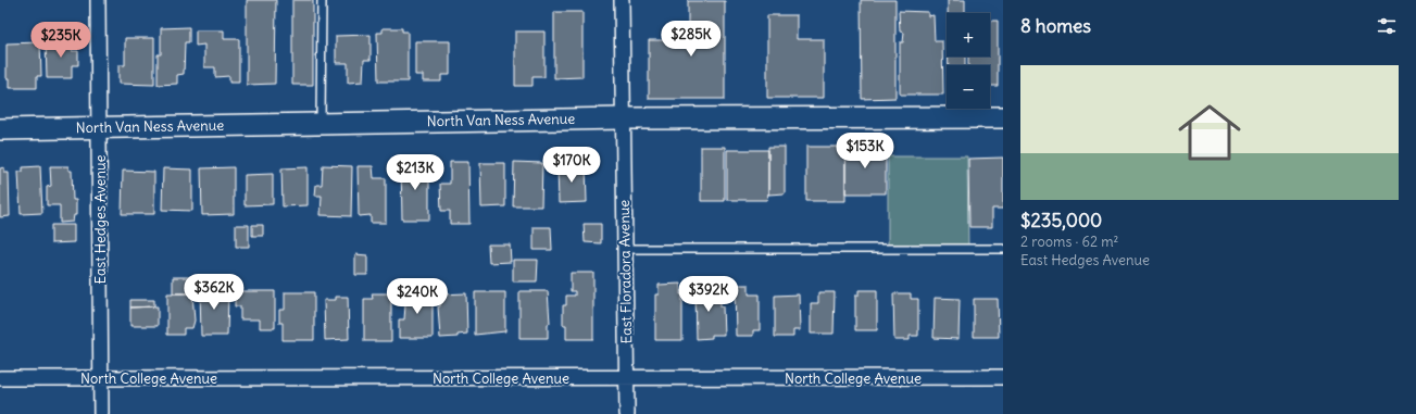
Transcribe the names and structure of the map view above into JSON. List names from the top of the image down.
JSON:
{
  "streets": {
    "main road": ["North Van Ness Avenue"],
    "street": ["East Hedges Avenue", "East Floradora Avenue", "North College Avenue"]
  },
  "crossings": [
    ["North Van Ness Avenue", "East Hedges Avenue"],
    ["North Van Ness Avenue", "East Floradora Avenue"],
    ["East Hedges Avenue", "North College Avenue"],
    ["East Floradora Avenue", "North College Avenue"]
  ],
  "page": {
    "heading": "8 homes",
    "map_buttons": ["+", "−"],
    "price": [
      "$285K",
      "$235K",
      "$153K",
      "$170K",
      "$213K",
      "$362K",
      "$392K",
      "$240K"
    ],
    "list": [
      {
        "name": "$235,000",
        "note": "2 rooms · 62 m² · East Hedges Avenue"
      }
    ]
  }
}
